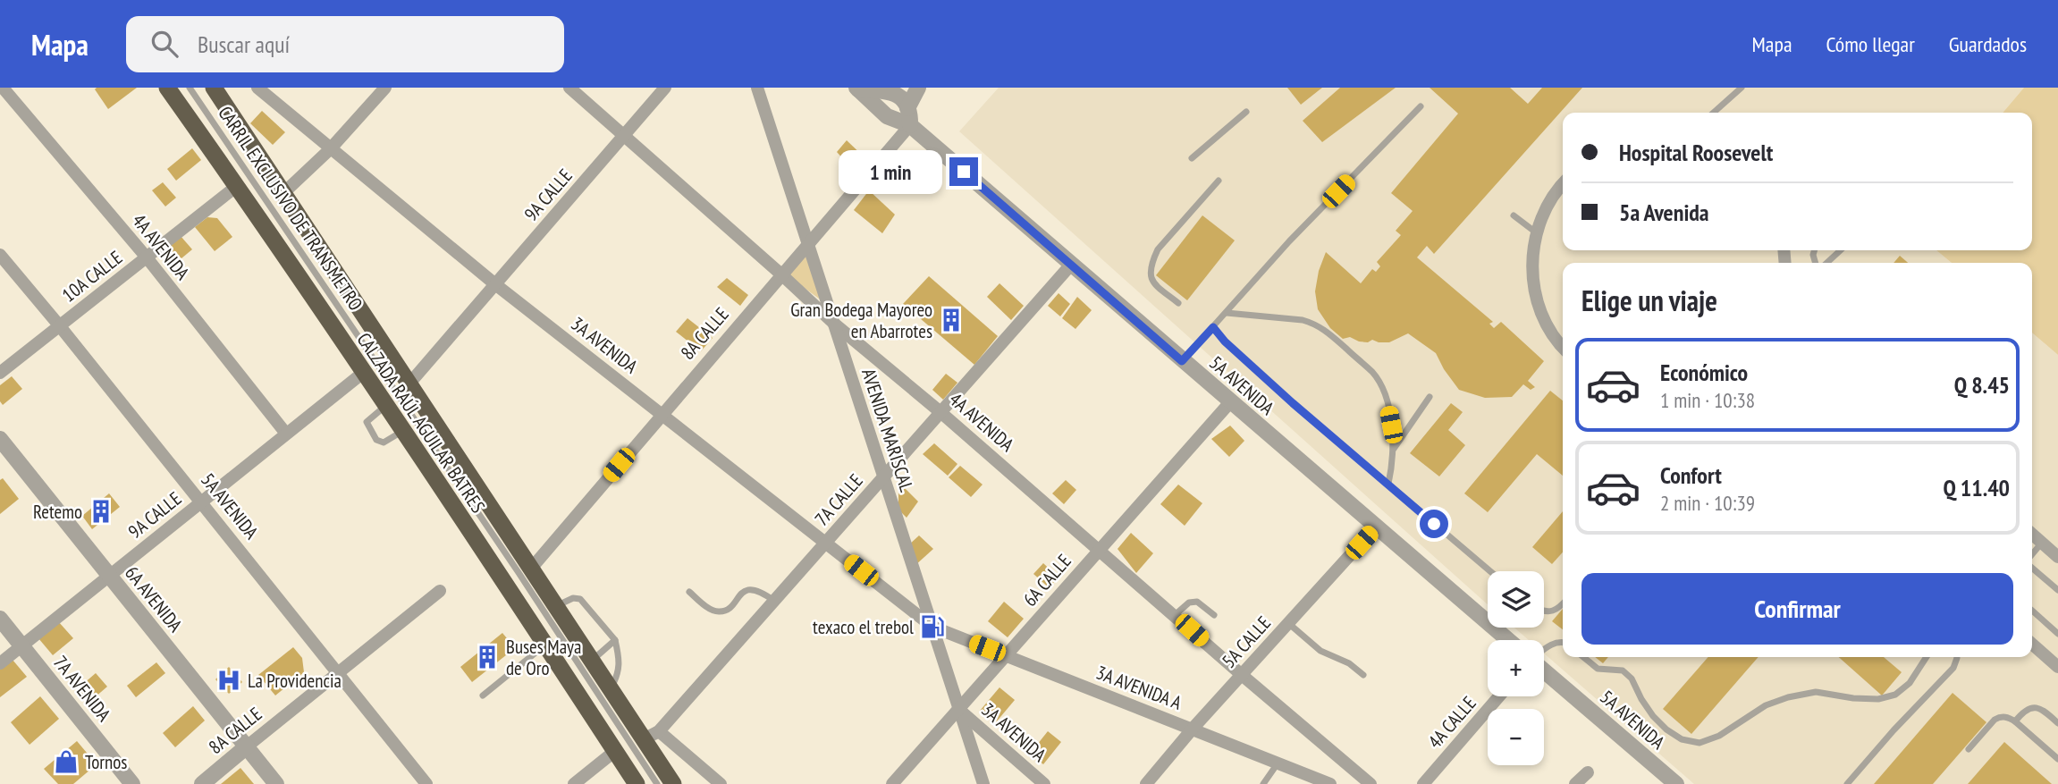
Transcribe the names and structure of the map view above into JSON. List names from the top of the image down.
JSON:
{
  "streets": {
    "highway": ["CALZADA RAÚL AGUILAR BATRES"],
    "street": [
      "9A CALLE",
      "4A AVENIDA",
      "10A CALLE",
      "8A CALLE",
      "3A AVENIDA",
      "5A AVENIDA",
      "AVENIDA MARISCAL",
      "7A CALLE",
      "6A CALLE",
      "6A AVENIDA",
      "5A CALLE",
      "3A AVENIDA A",
      "7A AVENIDA",
      "4A CALLE"
    ],
    "lane": ["CARRIL EXCLUSIVO DE TRANSMETRO"]
  },
  "crossings": [
    ["9A CALLE", "4A AVENIDA"],
    ["9A CALLE", "3A AVENIDA"],
    ["9A CALLE", "5A AVENIDA"],
    ["9A CALLE", "CALZADA RAÚL AGUILAR BATRES"],
    ["9A CALLE", "6A AVENIDA"],
    ["9A CALLE", "7A AVENIDA"],
    ["4A AVENIDA", "10A CALLE"],
    ["4A AVENIDA", "8A CALLE"],
    ["4A AVENIDA", "AVENIDA MARISCAL"],
    ["4A AVENIDA", "7A CALLE"],
    ["4A AVENIDA", "6A CALLE"],
    ["4A AVENIDA", "5A CALLE"],
    ["10A CALLE", "5A AVENIDA"],
    ["10A CALLE", "CALZADA RAÚL AGUILAR BATRES"],
    ["8A CALLE", "3A AVENIDA"],
    ["8A CALLE", "5A AVENIDA"],
    ["8A CALLE", "CALZADA RAÚL AGUILAR BATRES"],
    ["8A CALLE", "AVENIDA MARISCAL"],
    ["8A CALLE", "6A AVENIDA"],
    ["3A AVENIDA", "AVENIDA MARISCAL"],
    ["3A AVENIDA", "7A CALLE"],
    ["3A AVENIDA", "6A CALLE"],
    ["3A AVENIDA", "3A AVENIDA A"],
    ["5A AVENIDA", "7A CALLE"],
    ["5A AVENIDA", "6A CALLE"],
    ["5A AVENIDA", "5A CALLE"],
    ["AVENIDA MARISCAL", "7A CALLE"],
    ["AVENIDA MARISCAL", "6A CALLE"],
    ["AVENIDA MARISCAL", "3A AVENIDA A"],
    ["6A CALLE", "3A AVENIDA A"],
    ["5A CALLE", "3A AVENIDA A"]
  ],
  "places": {
    "building": ["Gran Bodega Mayoreo en Abarrotes", "Retemo", "Buses Maya de Oro"],
    "fuel station": ["texaco el trebol"],
    "hospital": ["La Providencia"],
    "shop": ["Tornos"]
  },
  "page": {
    "header": "Mapa",
    "search": "Buscar aquí",
    "nav": ["Mapa", "Cómo llegar", "Guardados"],
    "banner": ["Hospital Roosevelt", "5a Avenida"],
    "bubble": "1 min",
    "heading": "Elige un viaje",
    "list": [
      {
        "name": "Económico",
        "note": "1 min · 10:38",
        "value": "Q 8.45"
      },
      {
        "name": "Confort",
        "note": "2 min · 10:39",
        "value": "Q 11.40"
      }
    ],
    "buttons": "Confirmar",
    "map_buttons": ["+", "−"]
  }
}
